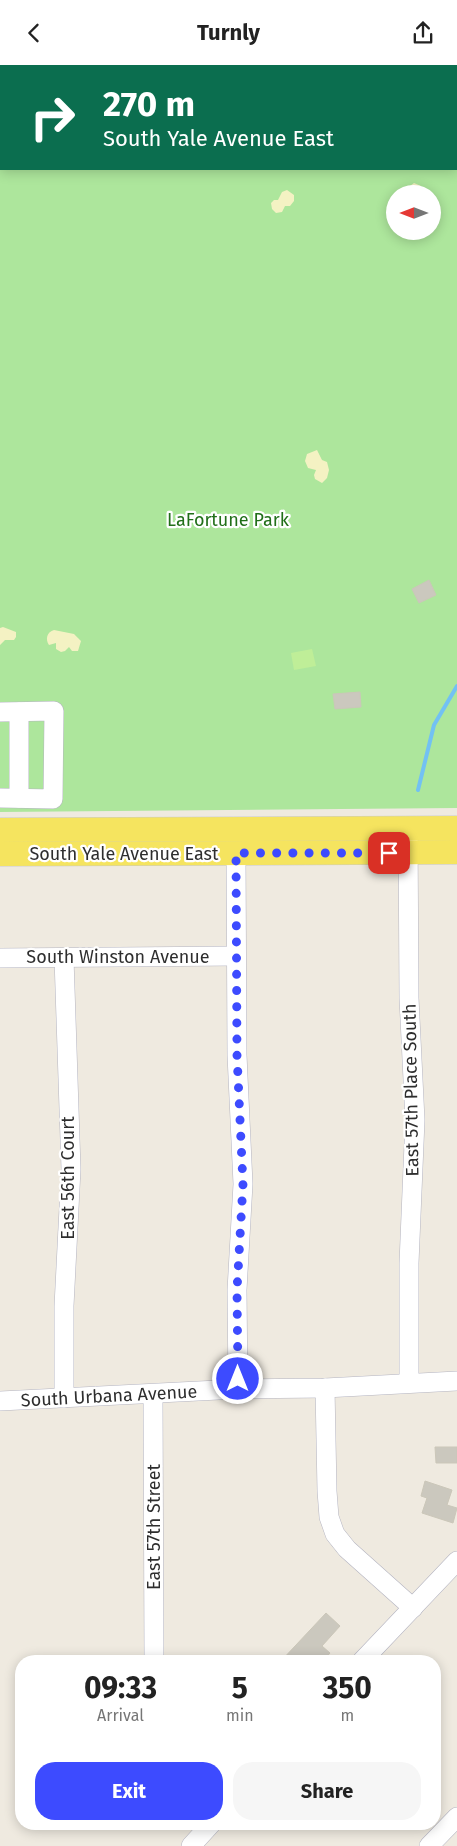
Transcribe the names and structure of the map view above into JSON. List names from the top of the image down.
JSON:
{
  "streets": {
    "main road": ["South Yale Avenue East"],
    "street": [
      "South Winston Avenue",
      "East 57th Place South",
      "East 56th Court",
      "South Urbana Avenue",
      "East 57th Street"
    ]
  },
  "crossings": [
    ["South Yale Avenue East", "East 57th Place South"],
    ["South Winston Avenue", "East 56th Court"],
    ["East 57th Place South", "South Urbana Avenue"],
    ["East 56th Court", "South Urbana Avenue"],
    ["South Urbana Avenue", "East 57th Street"]
  ],
  "parks": ["LaFortune Park"],
  "north": "left",
  "page": {
    "header": "Turnly",
    "turn": ["270 m", "South Yale Avenue East"],
    "eta": [
      "09:33",
      "Arrival",
      "5",
      "min",
      "350",
      "m"
    ],
    "buttons": ["Exit", "Share"]
  }
}
